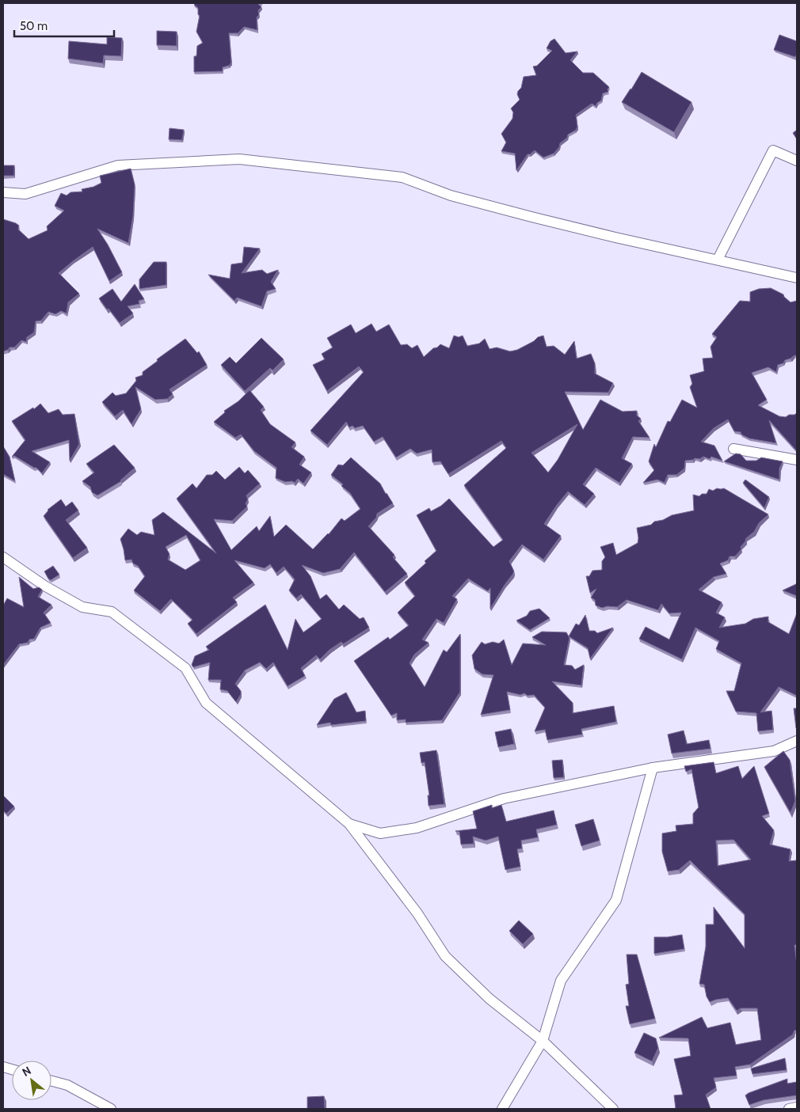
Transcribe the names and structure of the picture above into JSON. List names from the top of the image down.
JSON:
{
  "scale_bar": "50 m",
  "north": "top left"
}
